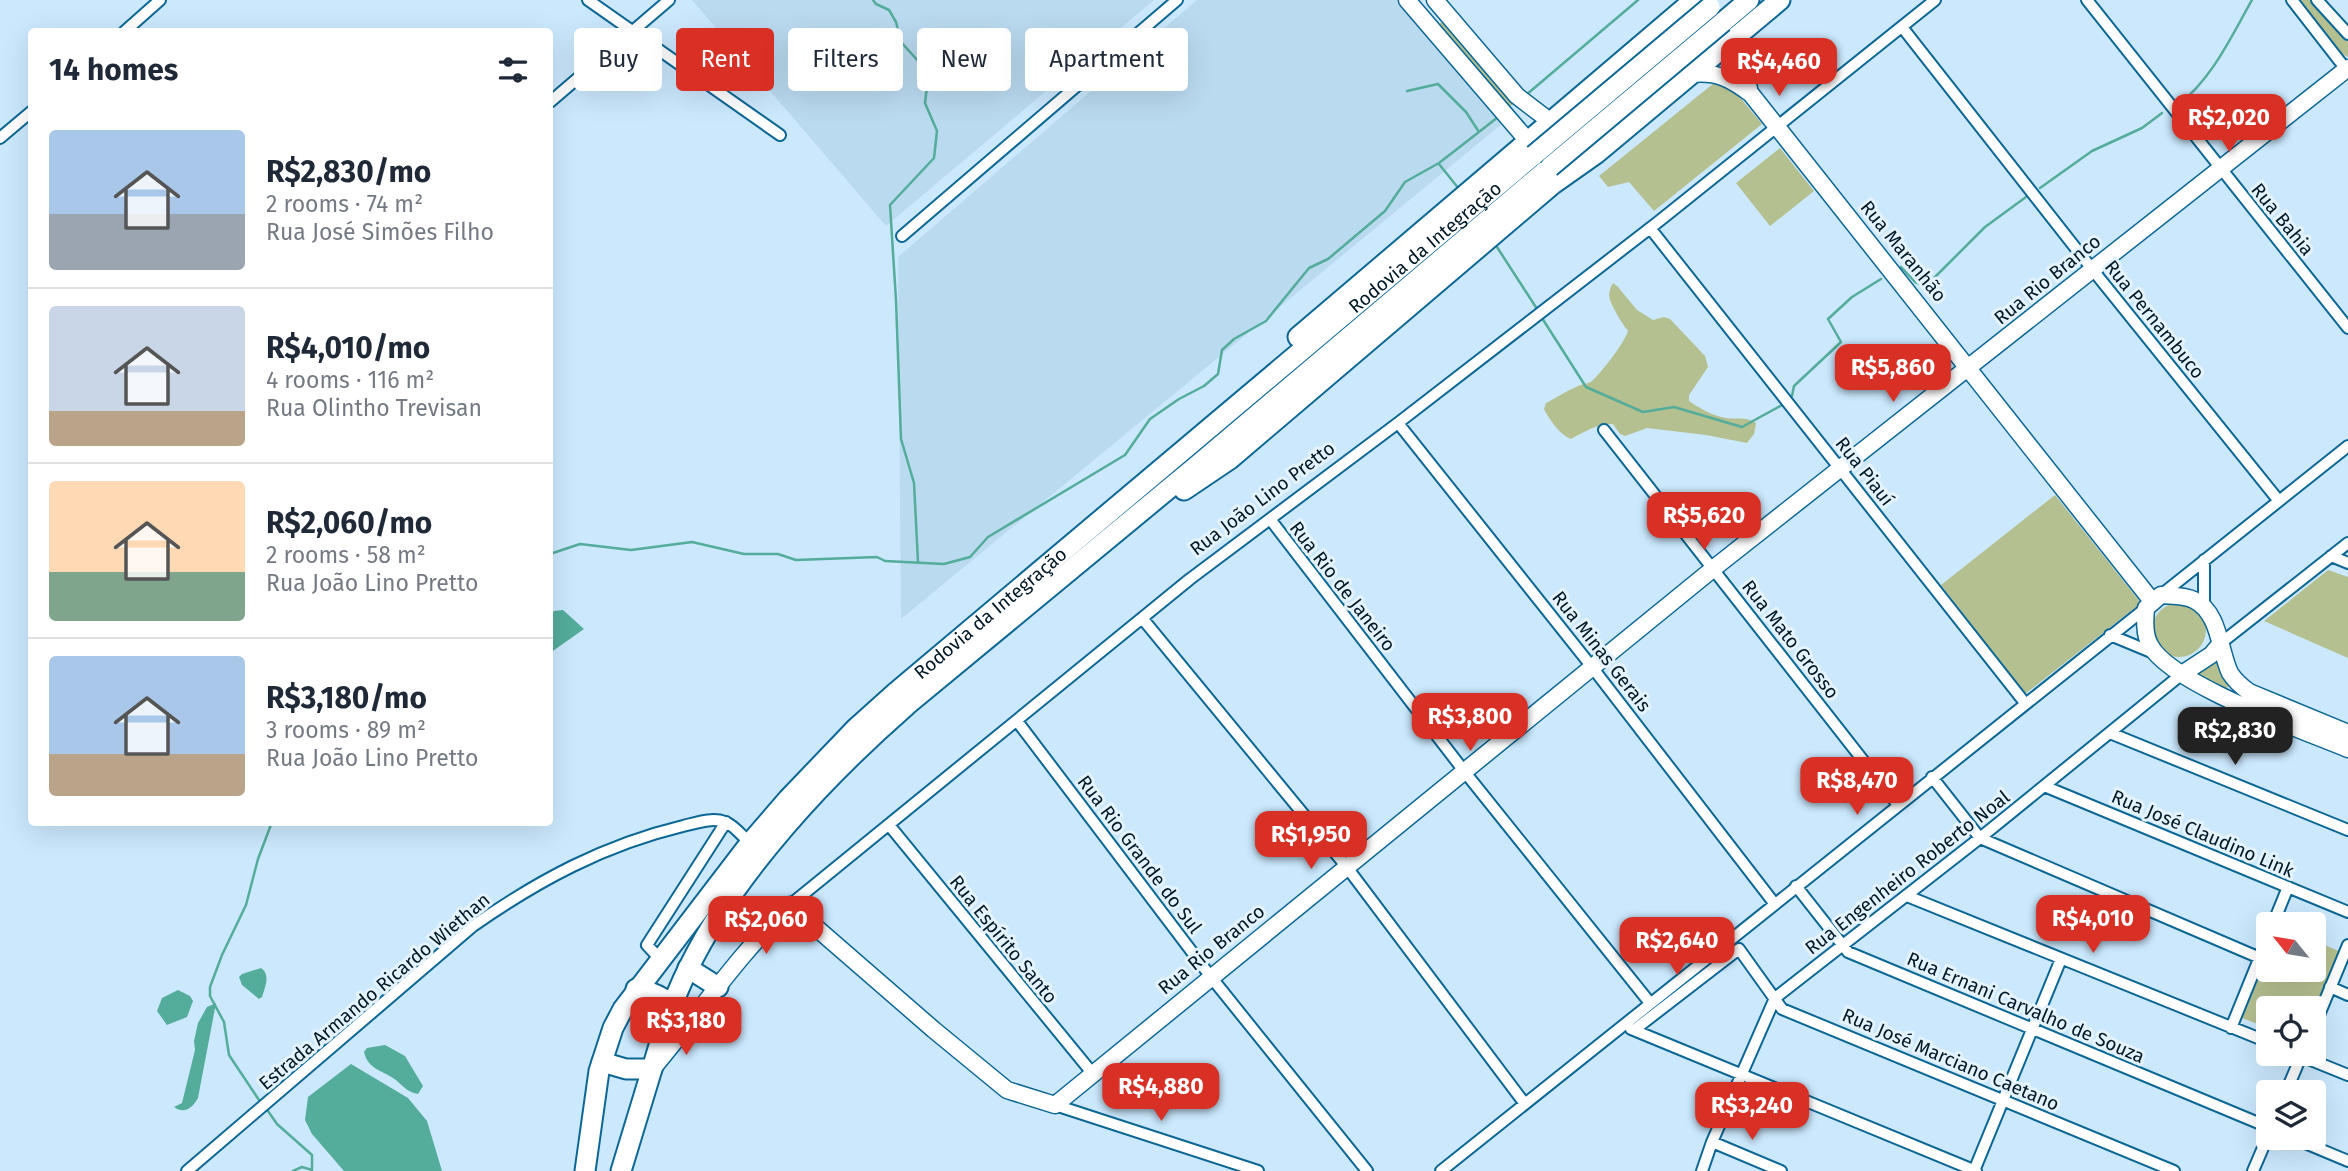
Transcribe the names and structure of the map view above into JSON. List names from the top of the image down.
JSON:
{
  "streets": {
    "highway": ["Rodovia da Integração"],
    "street": [
      "Rua Bahia",
      "Rua Maranhão",
      "Rua Rio Branco",
      "Rua Pernambuco",
      "Rua Piauí",
      "Rua João Lino Pretto",
      "Rua Rio de Janeiro",
      "Rua Mato Grosso",
      "Rua Minas Gerais",
      "Rua José Claudino Link",
      "Rua Rio Grande do Sul",
      "Rua Engenheiro Roberto Noal",
      "Rua Espírito Santo",
      "Estrada Armando Ricardo Wiethan",
      "Rua Ernani Carvalho de Souza",
      "Rua José Marciano Caetano"
    ]
  },
  "crossings": [
    ["Rua Bahia", "Rua Rio Branco"],
    ["Rodovia da Integração", "Rua João Lino Pretto"],
    ["Rua Maranhão", "Rua Rio Branco"],
    ["Rua Maranhão", "Rua João Lino Pretto"],
    ["Rua Maranhão", "Rua Engenheiro Roberto Noal"],
    ["Rua Rio Branco", "Rua Pernambuco"],
    ["Rua Rio Branco", "Rua Piauí"],
    ["Rua Rio Branco", "Rua Rio de Janeiro"],
    ["Rua Rio Branco", "Rua Mato Grosso"],
    ["Rua Rio Branco", "Rua Minas Gerais"],
    ["Rua Rio Branco", "Rua Rio Grande do Sul"],
    ["Rua Rio Branco", "Rua Espírito Santo"],
    ["Rua Pernambuco", "Rua João Lino Pretto"],
    ["Rua Piauí", "Rua João Lino Pretto"],
    ["Rua João Lino Pretto", "Rua Rio de Janeiro"],
    ["Rua João Lino Pretto", "Rua Minas Gerais"],
    ["Rua João Lino Pretto", "Rua Rio Grande do Sul"],
    ["Rua João Lino Pretto", "Rua Espírito Santo"],
    ["Rua José Claudino Link", "Rua Engenheiro Roberto Noal"],
    ["Rua Engenheiro Roberto Noal", "Rua Ernani Carvalho de Souza"],
    ["Rua Engenheiro Roberto Noal", "Rua José Marciano Caetano"]
  ],
  "north": "top left",
  "page": {
    "chip": [
      "Buy",
      "Rent",
      "Filters",
      "New",
      "Apartment"
    ],
    "heading": "14 homes",
    "price": [
      "R$4,460",
      "R$2,020",
      "R$5,860",
      "R$5,620",
      "R$3,800",
      "R$2,830",
      "R$8,470",
      "R$1,950",
      "R$4,010",
      "R$2,060",
      "R$2,640",
      "R$3,180",
      "R$4,880",
      "R$3,240"
    ],
    "list": [
      {
        "name": "R$2,830/mo",
        "note": "2 rooms · 74 m² · Rua José Simões Filho"
      },
      {
        "name": "R$4,010/mo",
        "note": "4 rooms · 116 m² · Rua Olintho Trevisan"
      },
      {
        "name": "R$2,060/mo",
        "note": "2 rooms · 58 m² · Rua João Lino Pretto"
      },
      {
        "name": "R$3,180/mo",
        "note": "3 rooms · 89 m² · Rua João Lino Pretto"
      }
    ]
  }
}
